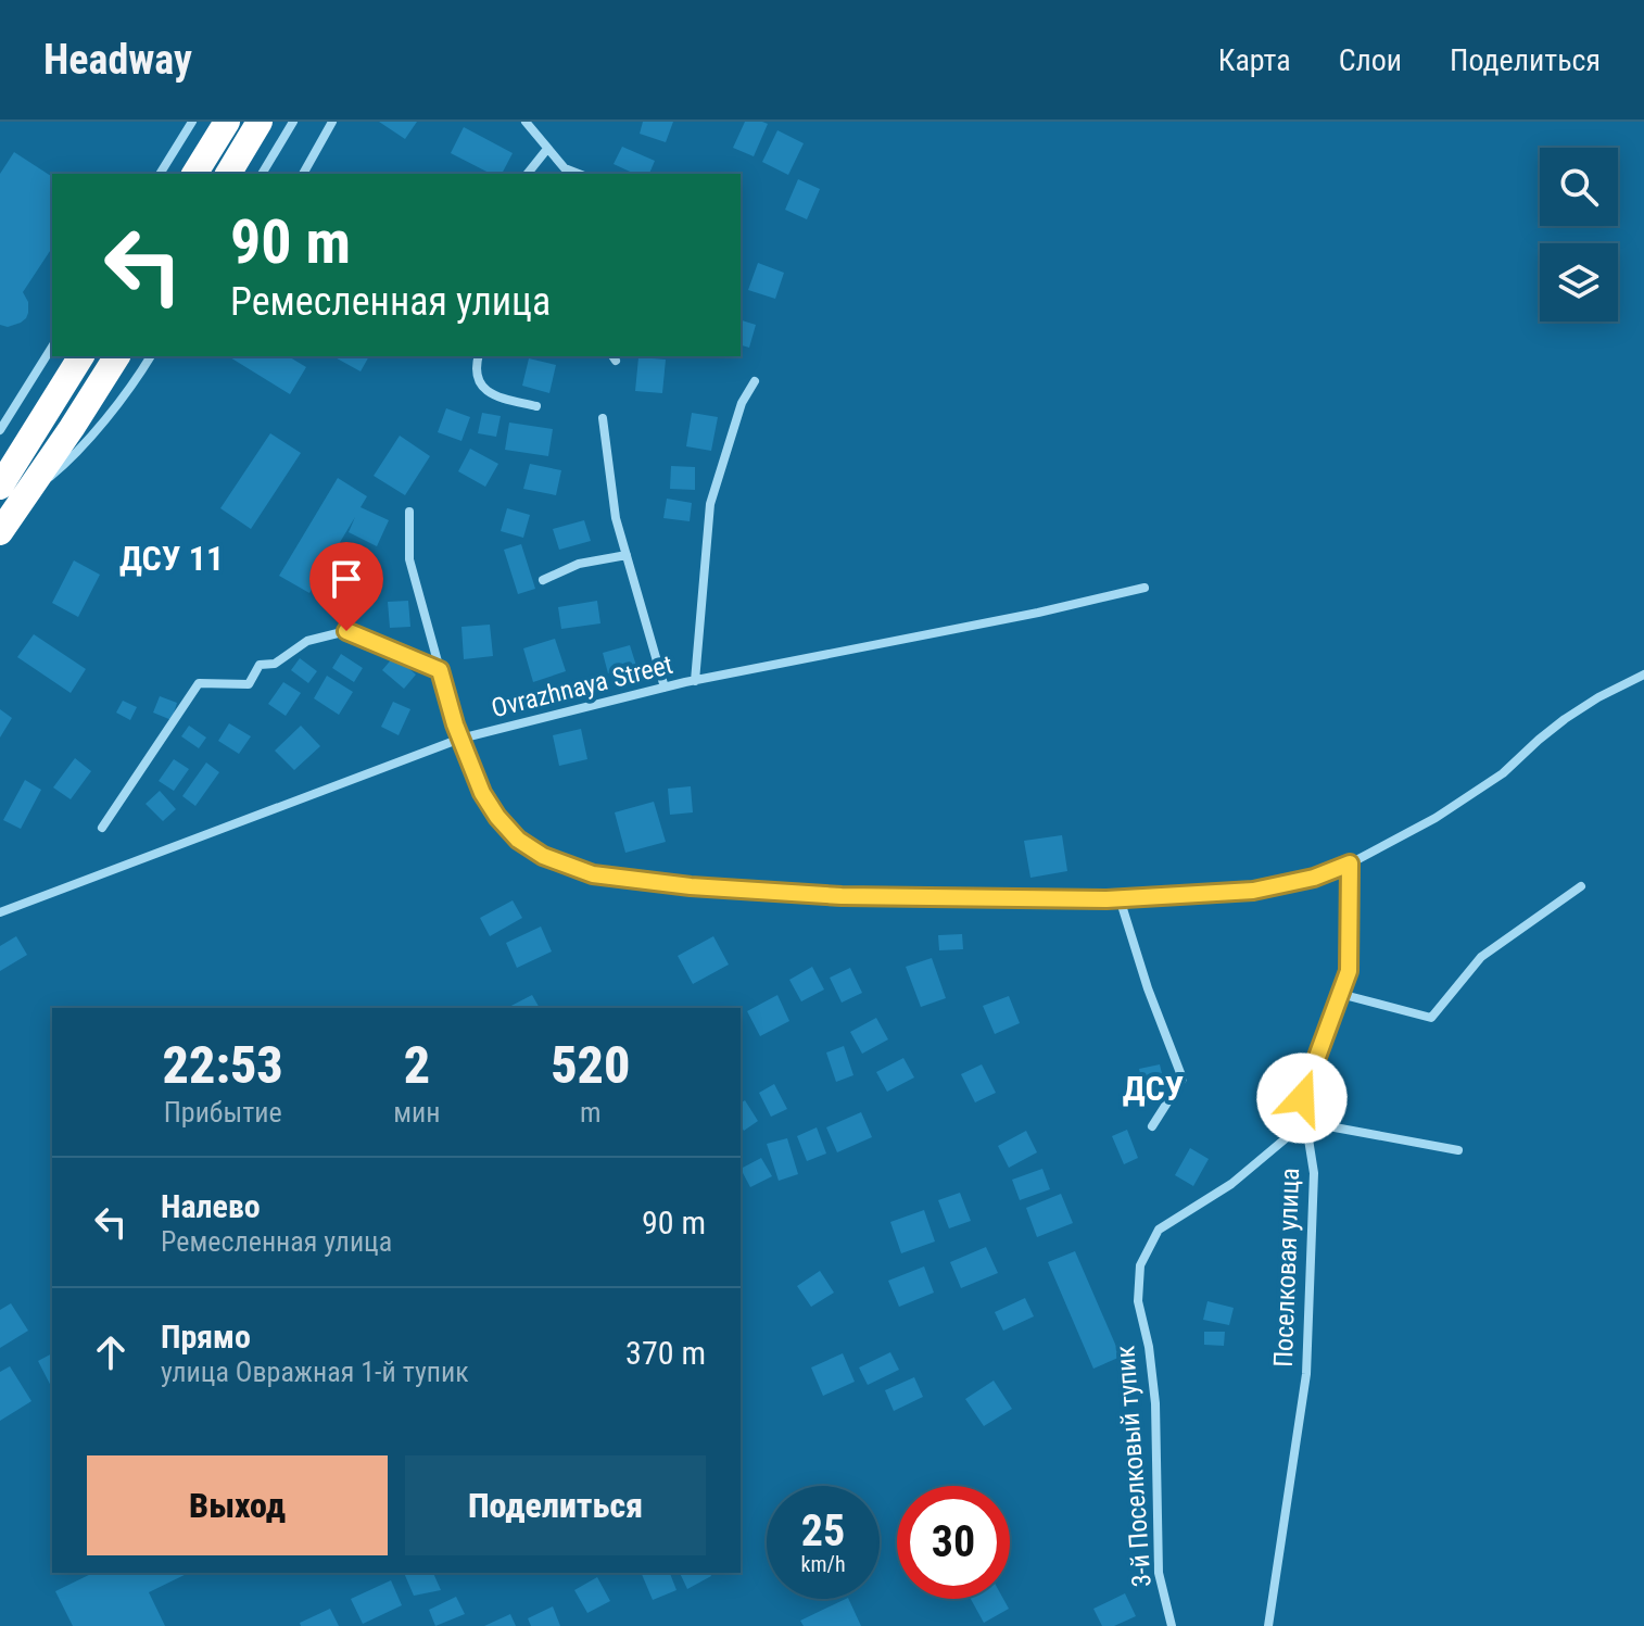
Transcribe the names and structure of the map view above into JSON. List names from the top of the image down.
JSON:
{
  "streets": {
    "street": ["Ovrazhnaya Street", "Поселковая улица", "3-й Поселковый тупик"]
  },
  "crossings": [
    ["Поселковая улица", "3-й Поселковый тупик"]
  ],
  "districts": ["ДСУ 11", "ДСУ"],
  "page": {
    "header": "Headway",
    "nav": ["Карта", "Слои", "Поделиться"],
    "turn": ["90 m", "Ремесленная улица"],
    "eta": [
      "22:53",
      "Прибытие",
      "2",
      "мин",
      "520",
      "m"
    ],
    "list": [
      {
        "name": "Налево",
        "note": "Ремесленная улица",
        "value": "90 m"
      },
      {
        "name": "Прямо",
        "note": "улица Овражная 1-й тупик",
        "value": "370 m"
      }
    ],
    "buttons": ["Выход", "Поделиться"],
    "speed": "25 km/h",
    "limit": "30"
  }
}
